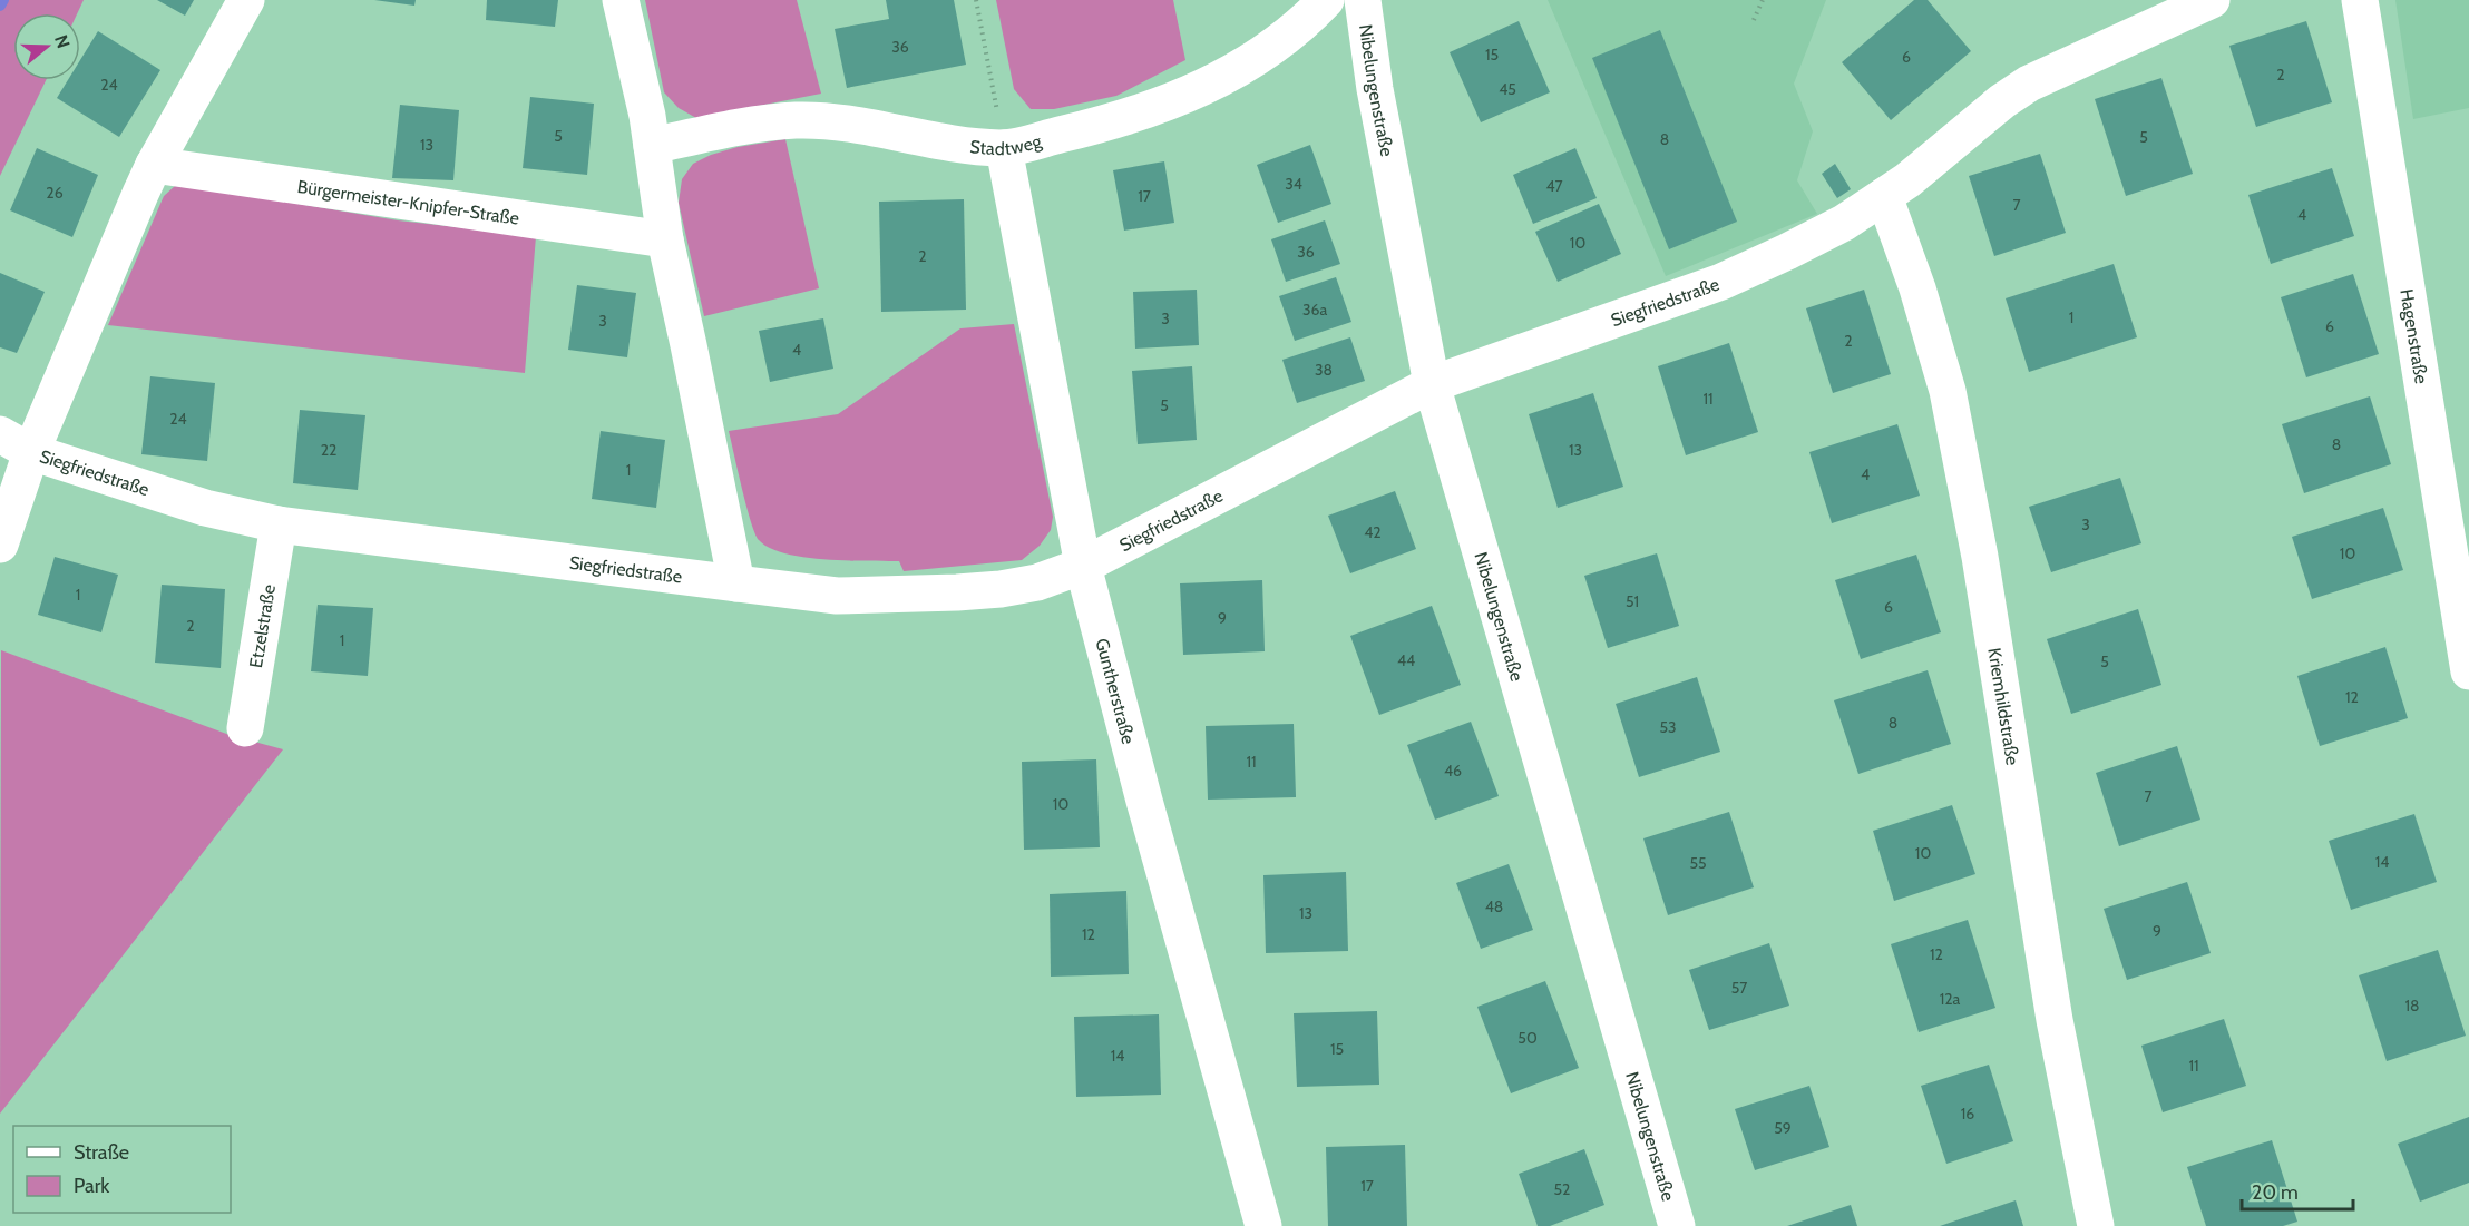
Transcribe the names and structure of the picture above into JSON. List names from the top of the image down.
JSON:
{
  "streets": {
    "street": [
      "Nibelungenstraße",
      "Stadtweg",
      "Bürgermeister-Knipfer-Straße",
      "Siegfriedstraße",
      "Hagenstraße",
      "Etzelstraße",
      "Guntherstraße",
      "Kriemhildstraße"
    ]
  },
  "crossings": [
    ["Nibelungenstraße", "Siegfriedstraße"],
    ["Stadtweg", "Guntherstraße"],
    ["Siegfriedstraße", "Etzelstraße"],
    ["Siegfriedstraße", "Guntherstraße"],
    ["Siegfriedstraße", "Kriemhildstraße"]
  ],
  "house_numbers": [
    "36",
    "15",
    "6",
    "2",
    "24",
    "45",
    "5",
    "5",
    "8",
    "13",
    "34",
    "47",
    "26",
    "17",
    "7",
    "4",
    "10",
    "36",
    "2",
    "36a",
    "1",
    "3",
    "3",
    "6",
    "2",
    "4",
    "38",
    "11",
    "5",
    "24",
    "8",
    "22",
    "13",
    "1",
    "4",
    "3",
    "42",
    "10",
    "1",
    "51",
    "6",
    "9",
    "2",
    "1",
    "44",
    "5",
    "12",
    "8",
    "53",
    "11",
    "46",
    "7",
    "10",
    "10",
    "14",
    "55",
    "48",
    "13",
    "9",
    "12",
    "12",
    "57",
    "12a",
    "18",
    "50",
    "15",
    "14",
    "11",
    "16",
    "59",
    "17",
    "52"
  ],
  "legend": ["Straße", "Park"],
  "scale_bar": "20 m",
  "north": "right"
}
